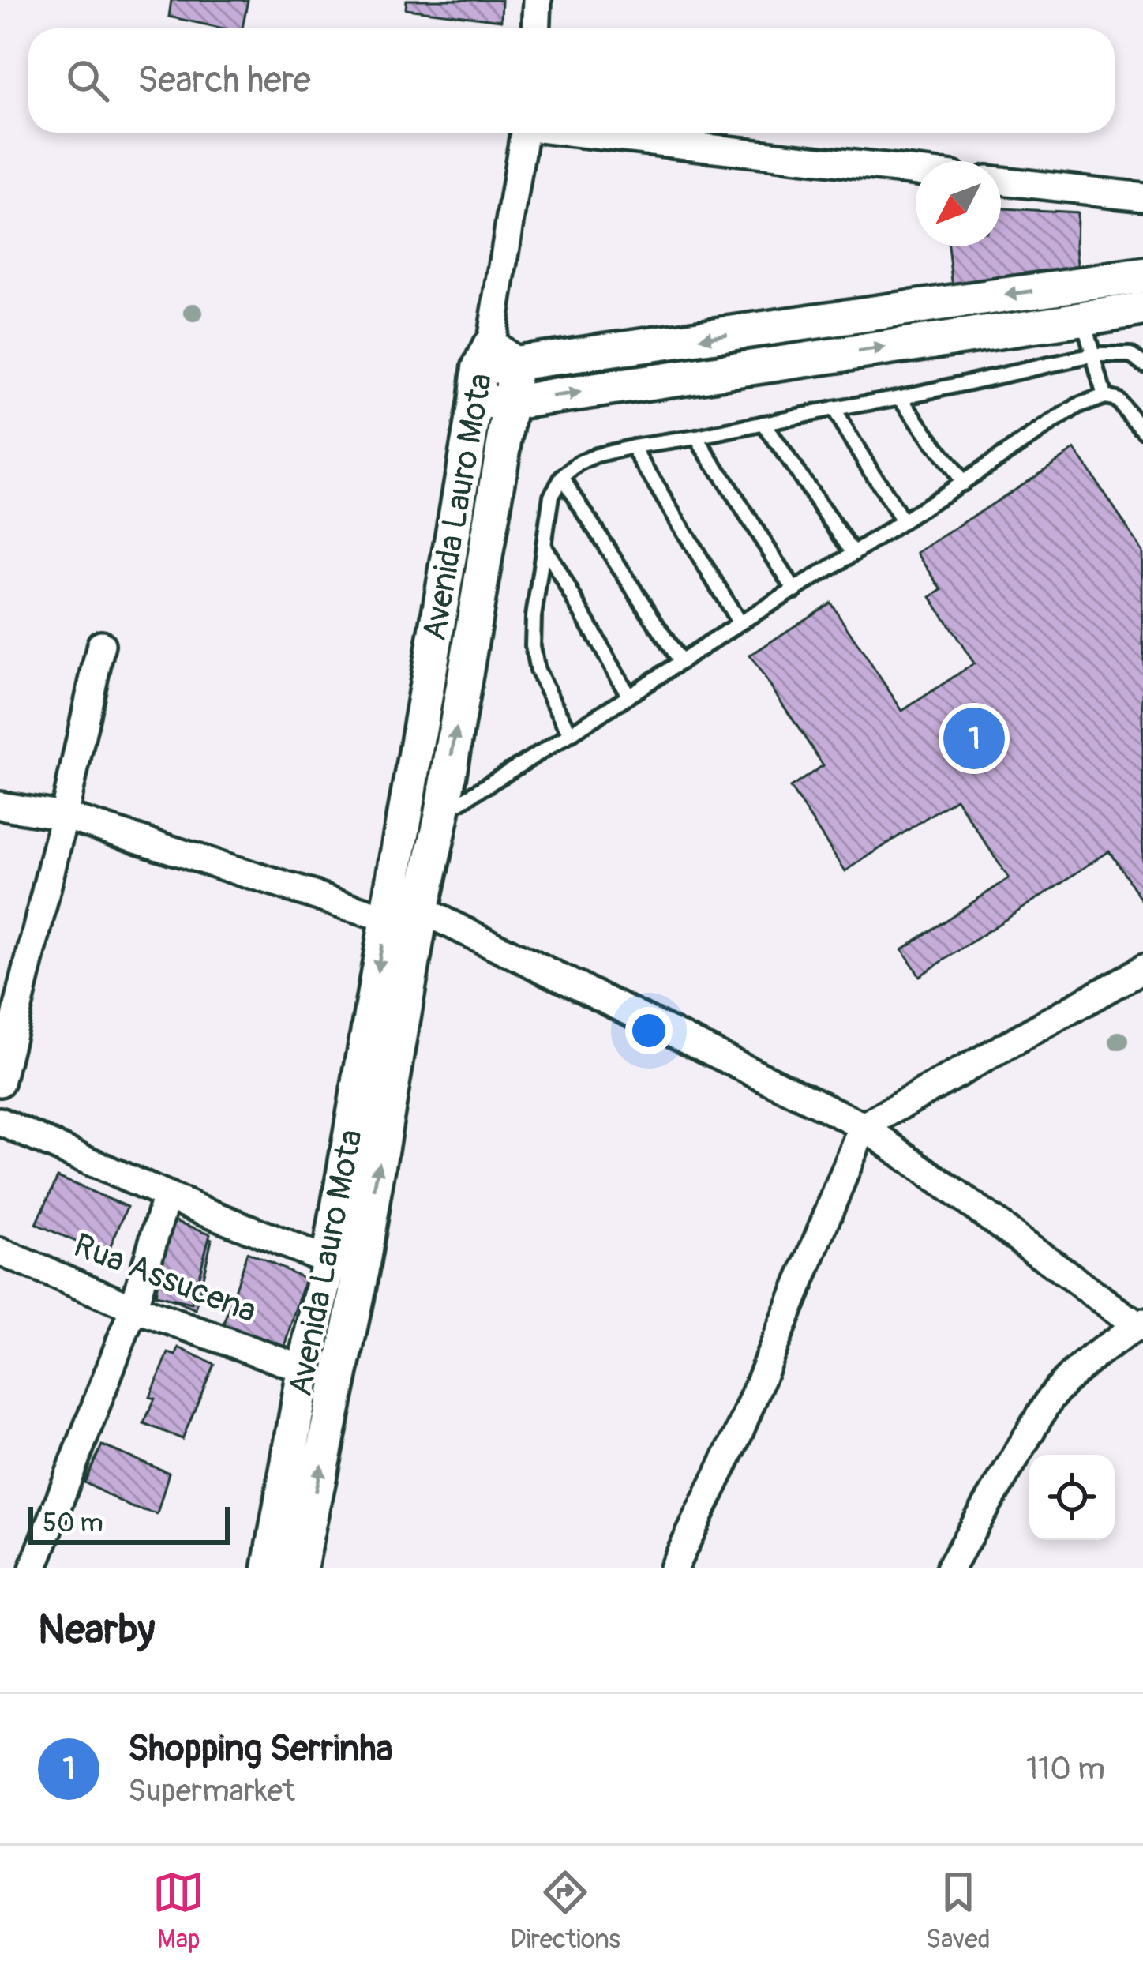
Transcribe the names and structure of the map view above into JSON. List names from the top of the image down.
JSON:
{
  "streets": {
    "street": ["Avenida Lauro Mota", "Rua Assucena"]
  },
  "crossings": [
    ["Avenida Lauro Mota", "Rua Assucena"]
  ],
  "scale_bar": "50 m",
  "north": "bottom left",
  "page": {
    "search": "Search here",
    "pins": "1",
    "scale": "50 m",
    "heading": "Nearby",
    "list": [
      {
        "mark": "1",
        "name": "Shopping Serrinha",
        "note": "Supermarket",
        "value": "110 m"
      }
    ],
    "nav": ["Map", "Directions", "Saved"]
  }
}
